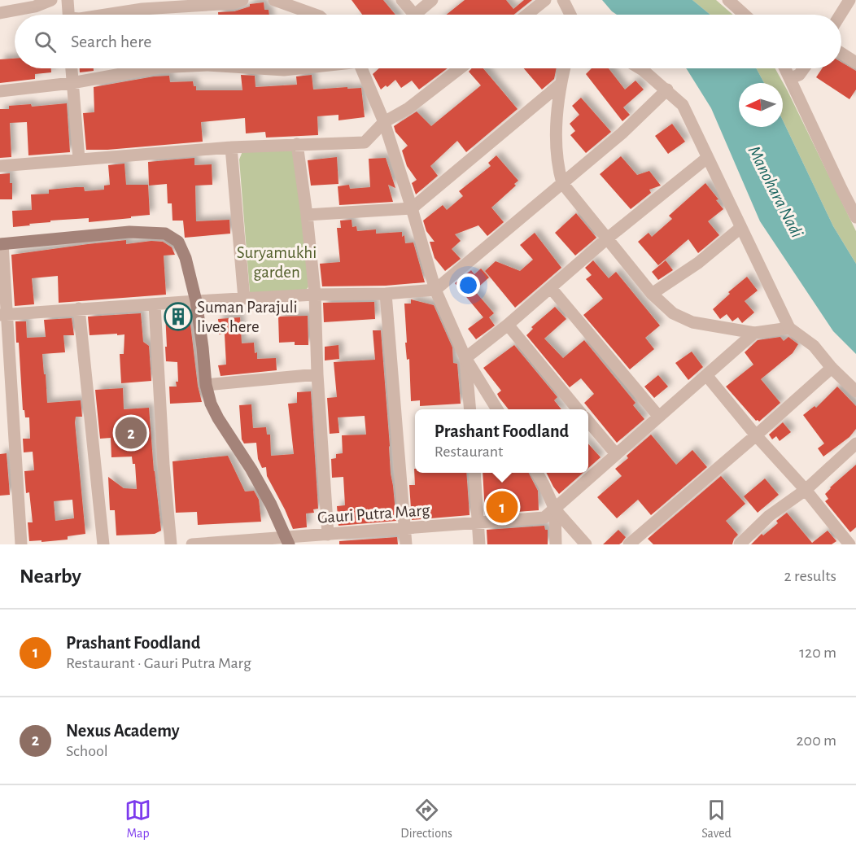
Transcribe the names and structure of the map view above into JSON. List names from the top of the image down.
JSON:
{
  "streets": {
    "street": ["Gauri Putra Marg"]
  },
  "water": ["Manohara Nadi"],
  "parks": ["Suryamukhi garden"],
  "places": {
    "building": ["Suman Parajuli lives here"]
  },
  "north": "left",
  "page": {
    "search": "Search here",
    "popup": ["Prashant Foodland", "Restaurant"],
    "pins": ["2", "1"],
    "heading": ["Nearby", "2 results"],
    "list": [
      {
        "mark": "1",
        "name": "Prashant Foodland",
        "note": "Restaurant · Gauri Putra Marg",
        "value": "120 m"
      },
      {
        "mark": "2",
        "name": "Nexus Academy",
        "note": "School",
        "value": "200 m"
      }
    ],
    "nav": ["Map", "Directions", "Saved"]
  }
}
